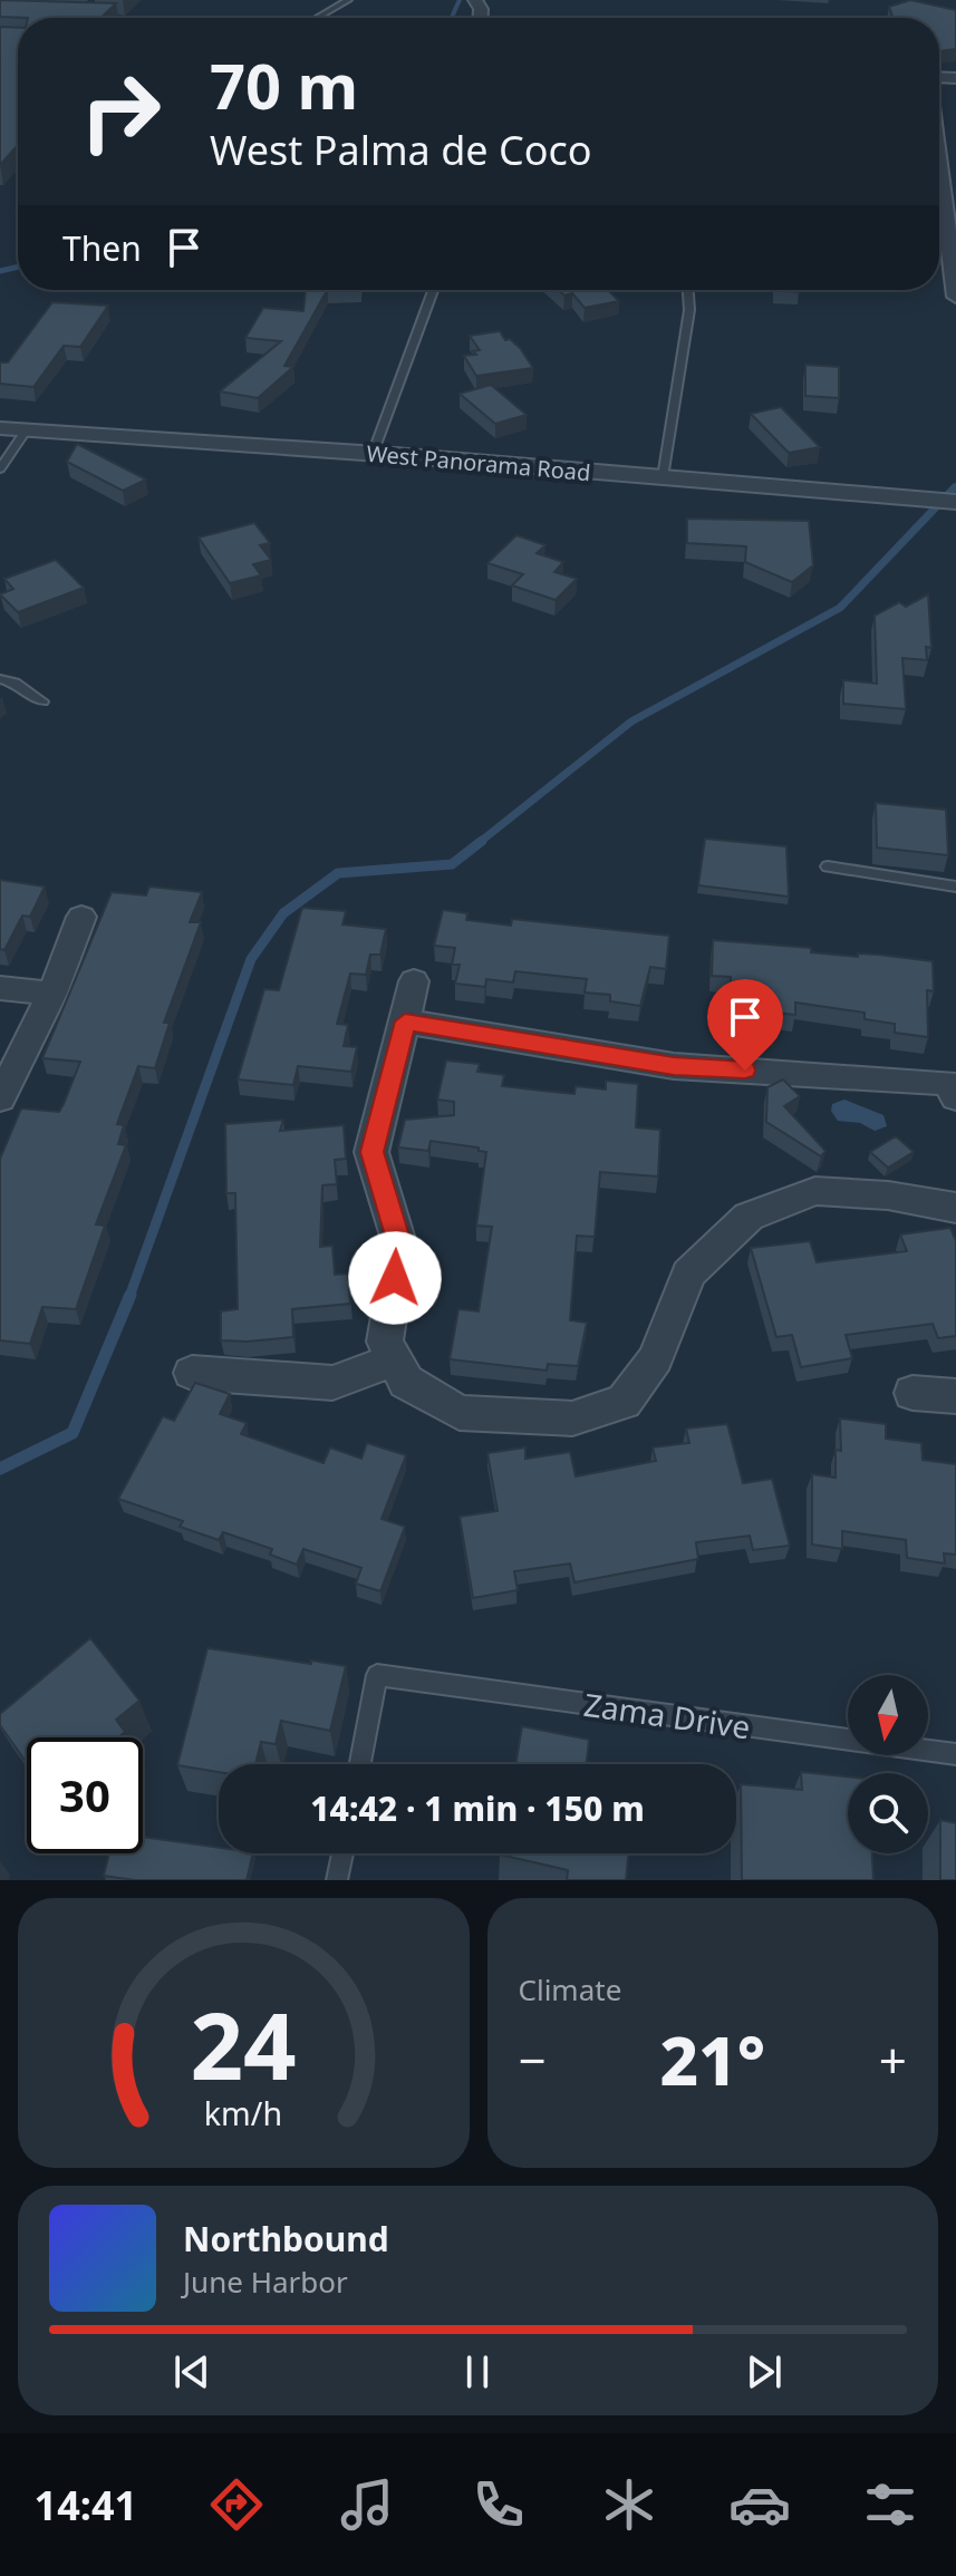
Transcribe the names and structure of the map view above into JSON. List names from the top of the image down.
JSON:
{
  "streets": {
    "street": ["West Panorama Road"],
    "lane": ["Zama Drive"]
  },
  "north": "bottom",
  "page": {
    "turn": ["70 m", "West Palma de Coco"],
    "then": "Then",
    "limit": "30",
    "trip": "14:42 · 1 min · 150 m",
    "tile": "Climate",
    "heat": ["−", "21°", "+"],
    "song": ["Northbound", "June Harbor"],
    "tabs": "14:41",
    "gauge": ["24", "km/h"]
  }
}
